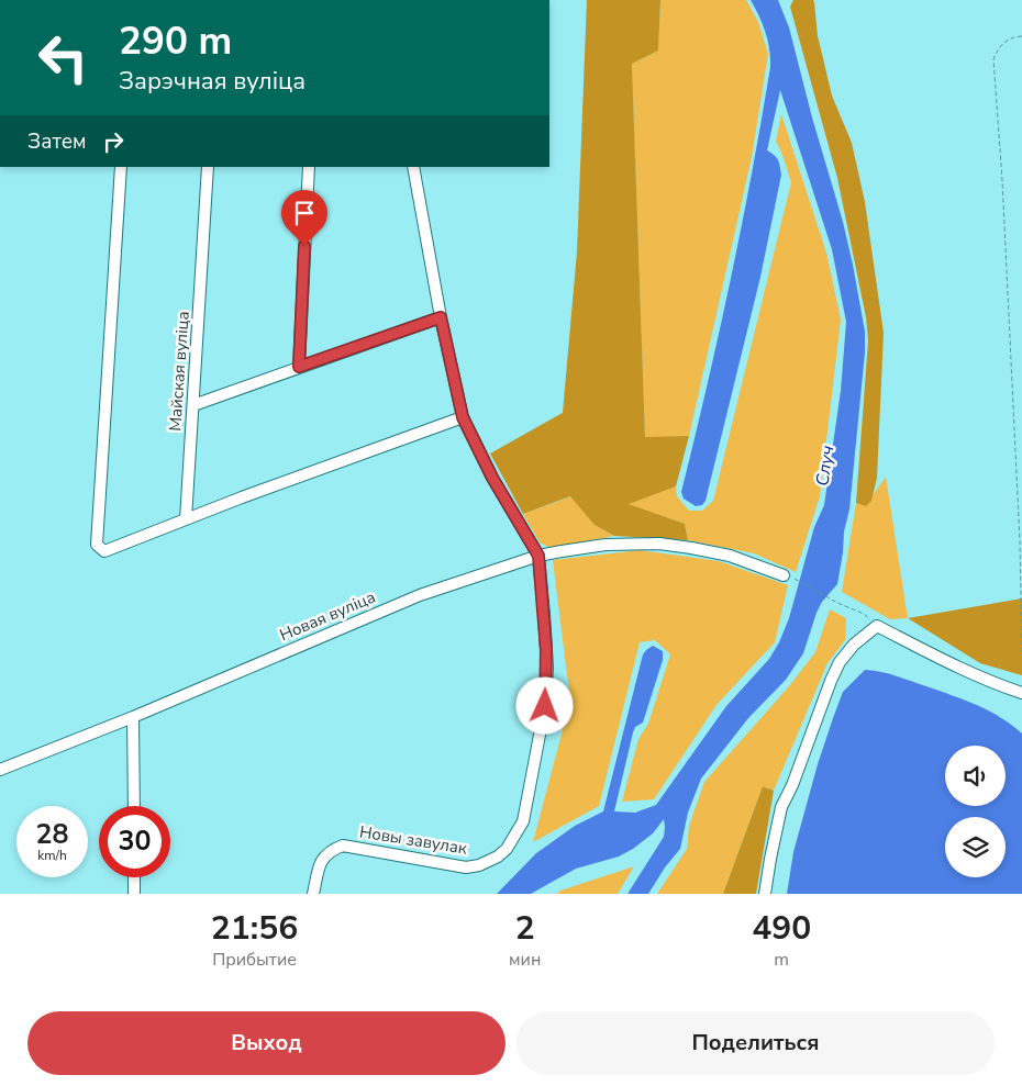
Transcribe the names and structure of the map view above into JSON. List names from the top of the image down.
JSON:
{
  "streets": {
    "street": ["Майская вуліца", "Новая вуліца", "Новы завулак"]
  },
  "crossings": [
    ["Новая вуліца", "Новы завулак"]
  ],
  "water": ["Случ"],
  "page": {
    "turn": ["290 m", "Зарэчная вуліца"],
    "then": "Затем",
    "speed": "28 km/h",
    "limit": "30",
    "eta": [
      "21:56",
      "Прибытие",
      "2",
      "мин",
      "490",
      "m"
    ],
    "buttons": ["Выход", "Поделиться"]
  }
}
